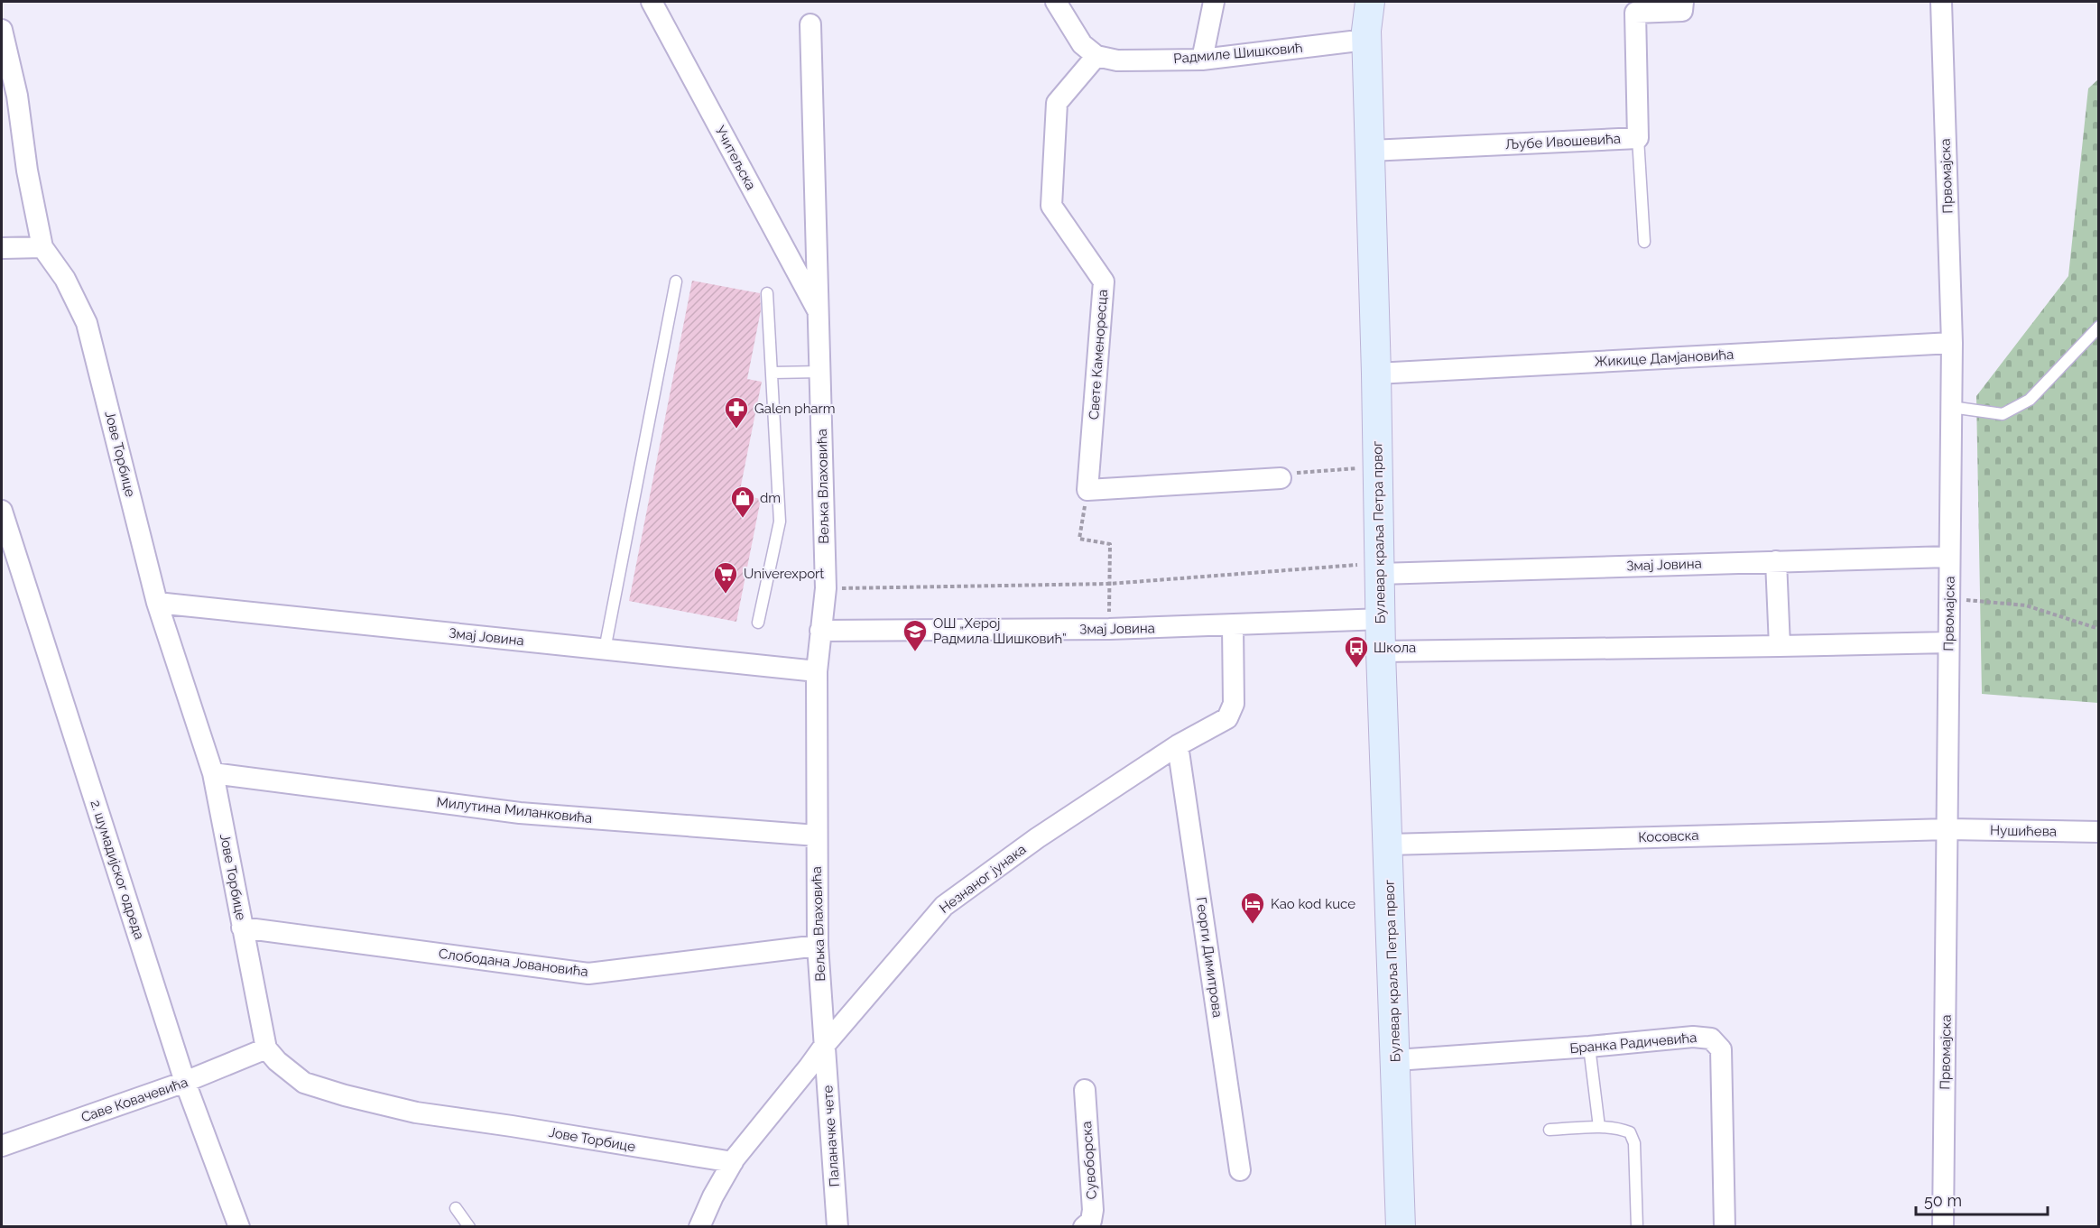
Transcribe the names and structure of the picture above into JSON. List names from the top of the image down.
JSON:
{
  "streets": {
    "main road": ["Булевар краља Петра првог"],
    "street": [
      "Радмиле Шишковић",
      "Љубе Ивошевића",
      "Учитељска",
      "Првомајска",
      "Свете Каменоресца",
      "Жикице Дамјановића",
      "Јове Торбице",
      "Вељка Влаховића",
      "Змај Јовина",
      "Милутина Миланковића",
      "Нушићева",
      "Косовска",
      "2. шумадијског одреда",
      "Незнаног јунака",
      "Георги Димитрова",
      "Слободана Јовановића",
      "Бранка Радичевића",
      "Саве Ковачевића",
      "Паланачке чете",
      "Сувоборска"
    ]
  },
  "crossings": [
    ["Радмиле Шишковић", "Свете Каменоресца"],
    ["Радмиле Шишковић", "Булевар краља Петра првог"],
    ["Љубе Ивошевића", "Булевар краља Петра првог"],
    ["Учитељска", "Вељка Влаховића"],
    ["Првомајска", "Жикице Дамјановића"],
    ["Првомајска", "Змај Јовина"],
    ["Првомајска", "Нушићева"],
    ["Првомајска", "Косовска"],
    ["Жикице Дамјановића", "Булевар краља Петра првог"],
    ["Јове Торбице", "Змај Јовина"],
    ["Јове Торбице", "Милутина Миланковића"],
    ["Јове Торбице", "Незнаног јунака"],
    ["Јове Торбице", "Слободана Јовановића"],
    ["Јове Торбице", "Саве Ковачевића"],
    ["Вељка Влаховића", "Змај Јовина"],
    ["Вељка Влаховића", "Милутина Миланковића"],
    ["Вељка Влаховића", "Незнаног јунака"],
    ["Вељка Влаховића", "Слободана Јовановића"],
    ["Вељка Влаховића", "Паланачке чете"],
    ["Булевар краља Петра првог", "Змај Јовина"],
    ["Булевар краља Петра првог", "Косовска"],
    ["Булевар краља Петра првог", "Бранка Радичевића"],
    ["Змај Јовина", "Незнаног јунака"],
    ["Нушићева", "Косовска"],
    ["2. шумадијског одреда", "Саве Ковачевића"],
    ["Незнаног јунака", "Георги Димитрова"],
    ["Незнаног јунака", "Паланачке чете"]
  ],
  "places": {
    "pharmacy": ["Galen pharm"],
    "shop": ["dm"],
    "supermarket": ["Univerexport"],
    "school or university": ["ОШ „Херој Радмила Шишковић”"],
    "bus stop": ["Школа"],
    "hotel": ["Kao kod kuce"]
  },
  "scale_bar": "50 m"
}
